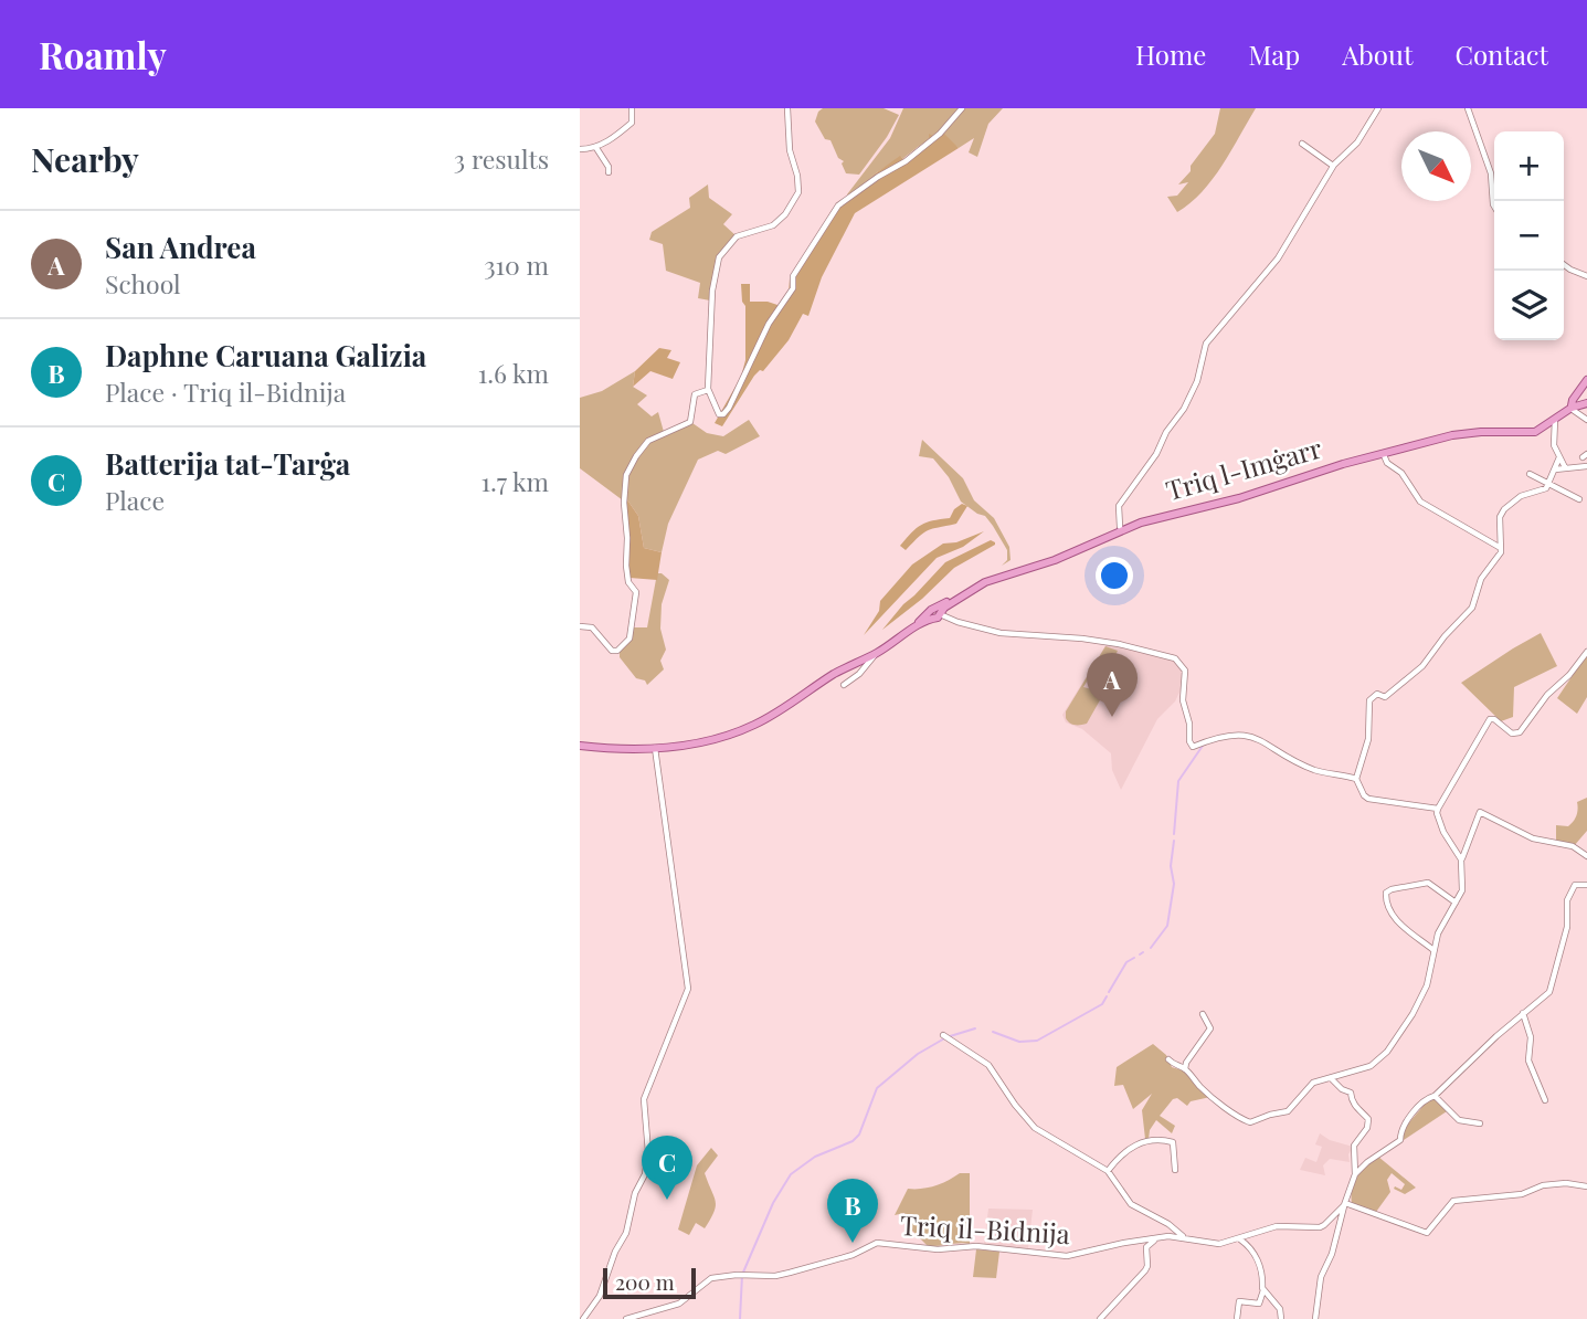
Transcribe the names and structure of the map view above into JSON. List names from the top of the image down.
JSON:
{
  "streets": {
    "main road": ["Triq l-Imġarr"],
    "street": ["Triq il-Bidnija"]
  },
  "scale_bar": "200 m",
  "north": "bottom right",
  "page": {
    "header": "Roamly",
    "nav": [
      "Home",
      "Map",
      "About",
      "Contact"
    ],
    "heading": ["Nearby", "3 results"],
    "map_buttons": ["+", "−"],
    "list": [
      {
        "mark": "A",
        "name": "San Andrea",
        "note": "School",
        "value": "310 m"
      },
      {
        "mark": "B",
        "name": "Daphne Caruana Galizia",
        "note": "Place · Triq il-Bidnija",
        "value": "1.6 km"
      },
      {
        "mark": "C",
        "name": "Batterija tat-Tarġa",
        "note": "Place",
        "value": "1.7 km"
      }
    ],
    "pins": ["A", "C", "B"],
    "scale": "200 m"
  }
}
